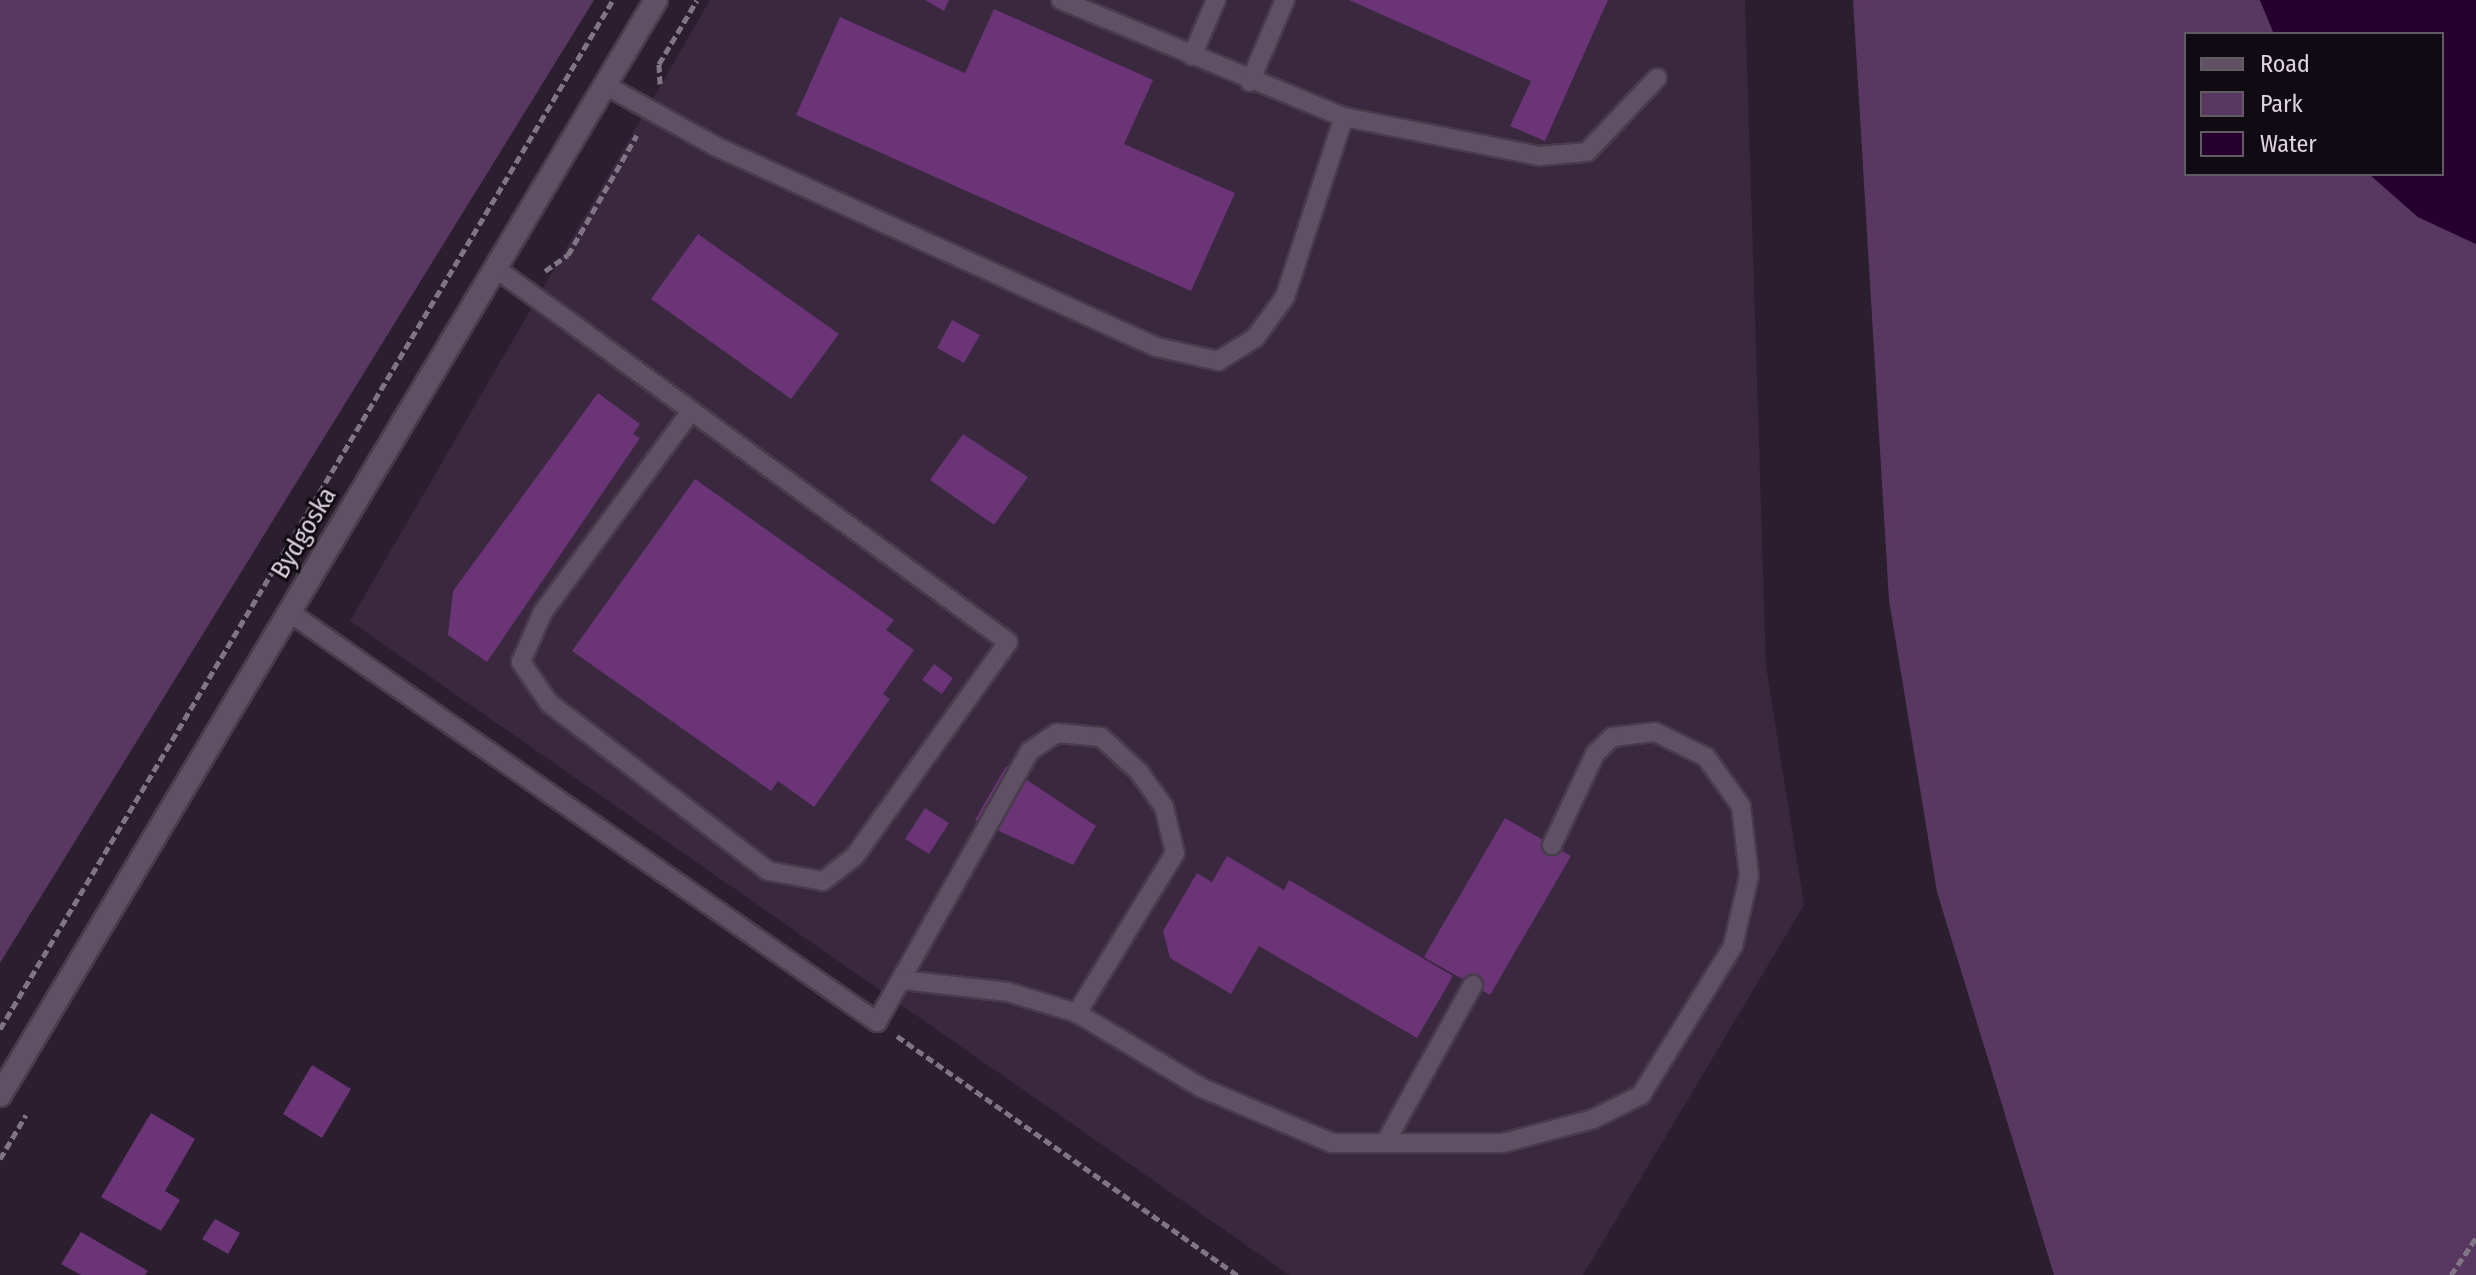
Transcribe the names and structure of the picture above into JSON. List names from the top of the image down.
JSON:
{
  "streets": {
    "street": ["Bydgoska"]
  },
  "legend": ["Road", "Park", "Water"]
}
